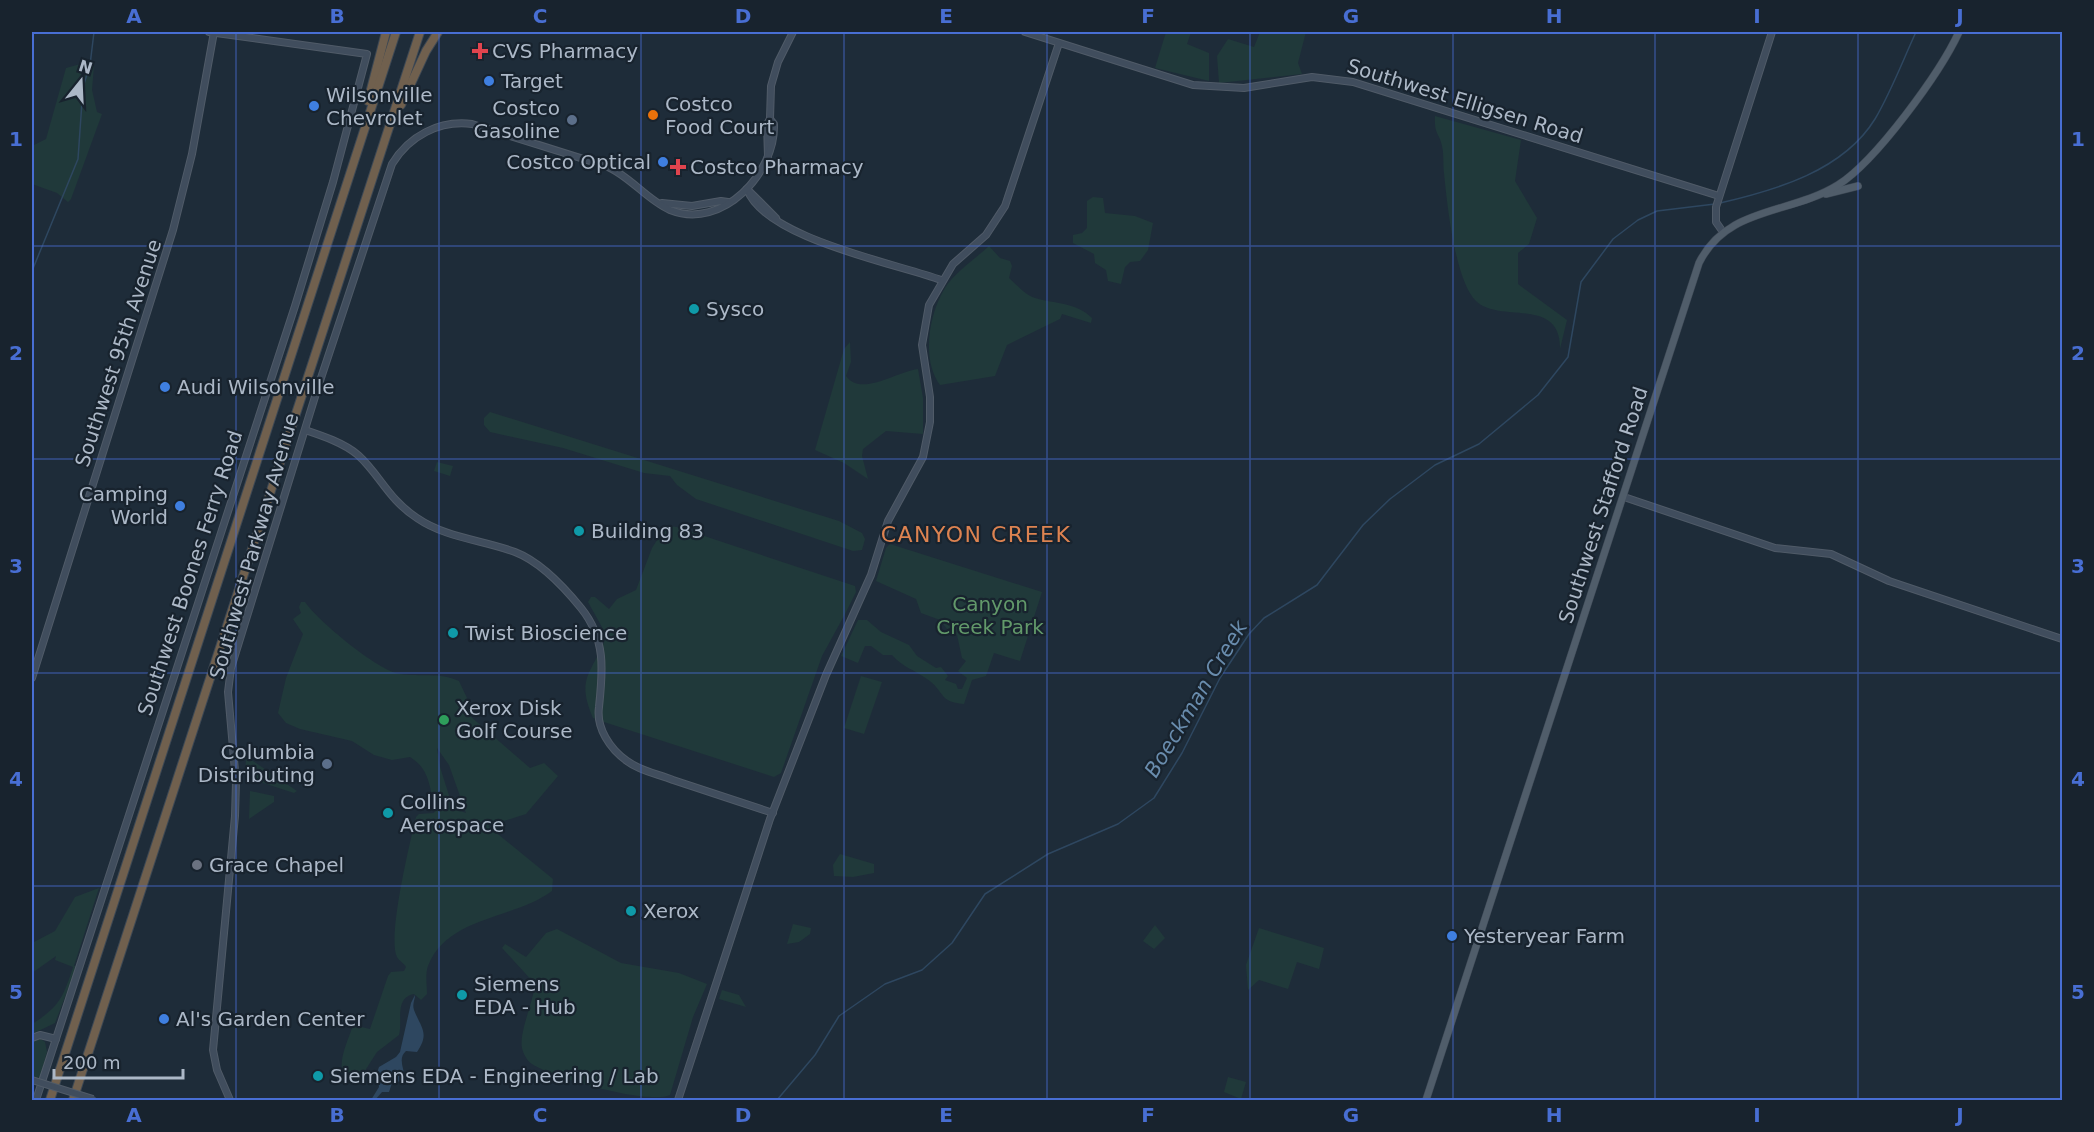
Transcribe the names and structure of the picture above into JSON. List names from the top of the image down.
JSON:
{
  "streets": {
    "main road": ["Southwest Stafford Road"],
    "street": [
      "Southwest Elligsen Road",
      "Southwest 95th Avenue",
      "Southwest Parkway Avenue",
      "Southwest Boones Ferry Road"
    ]
  },
  "crossings": [
    ["Southwest 95th Avenue", "Southwest Boones Ferry Road"]
  ],
  "districts": ["CANYON CREEK"],
  "water": ["Boeckman Creek"],
  "parks": ["Canyon Creek Park"],
  "places": {
    "health": ["CVS Pharmacy", "Costco Pharmacy"],
    "other": [
      "Target",
      "Wilsonville Chevrolet",
      "Costco Food Court",
      "Costco Gasoline",
      "Costco Optical",
      "Sysco",
      "Audi Wilsonville",
      "Camping World",
      "Building 83",
      "Twist Bioscience",
      "Xerox Disk Golf Course",
      "Columbia Distributing",
      "Collins Aerospace",
      "Grace Chapel",
      "Xerox",
      "Yesteryear Farm",
      "Siemens EDA - Hub",
      "Al's Garden Center",
      "Siemens EDA - Engineering / Lab"
    ]
  },
  "scale_bar": "200 m",
  "north": "top",
  "grid": {
    "columns": [
      "A",
      "B",
      "C",
      "D",
      "E",
      "F",
      "G",
      "H",
      "I",
      "J"
    ],
    "rows": [
      "1",
      "2",
      "3",
      "4",
      "5"
    ]
  }
}
